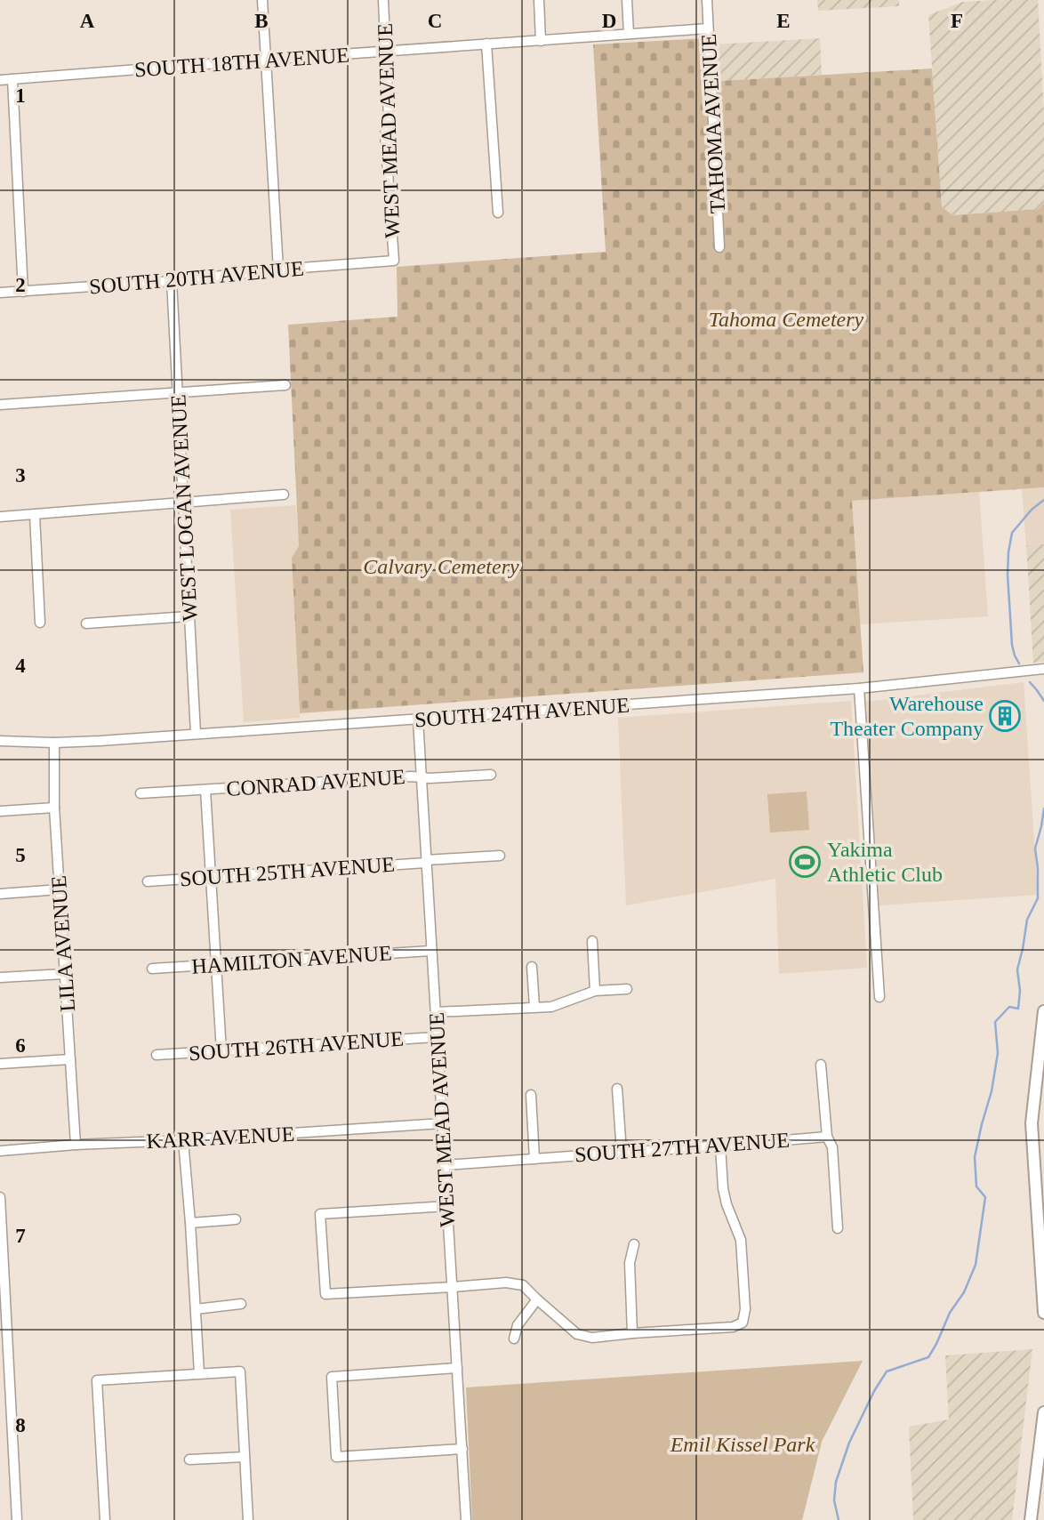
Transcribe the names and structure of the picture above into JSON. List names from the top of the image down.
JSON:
{
  "streets": {
    "street": [
      "SOUTH 18TH AVENUE",
      "TAHOMA AVENUE",
      "WEST MEAD AVENUE",
      "SOUTH 20TH AVENUE",
      "WEST LOGAN AVENUE",
      "SOUTH 24TH AVENUE",
      "CONRAD AVENUE",
      "SOUTH 25TH AVENUE",
      "LILA AVENUE",
      "HAMILTON AVENUE",
      "SOUTH 26TH AVENUE",
      "KARR AVENUE",
      "SOUTH 27TH AVENUE"
    ]
  },
  "crossings": [
    ["SOUTH 18TH AVENUE", "TAHOMA AVENUE"],
    ["SOUTH 18TH AVENUE", "WEST MEAD AVENUE"],
    ["WEST MEAD AVENUE", "SOUTH 20TH AVENUE"],
    ["WEST MEAD AVENUE", "SOUTH 24TH AVENUE"],
    ["WEST MEAD AVENUE", "CONRAD AVENUE"],
    ["WEST MEAD AVENUE", "SOUTH 25TH AVENUE"],
    ["WEST MEAD AVENUE", "HAMILTON AVENUE"],
    ["WEST MEAD AVENUE", "SOUTH 26TH AVENUE"],
    ["WEST MEAD AVENUE", "KARR AVENUE"],
    ["WEST MEAD AVENUE", "SOUTH 27TH AVENUE"],
    ["SOUTH 20TH AVENUE", "WEST LOGAN AVENUE"],
    ["WEST LOGAN AVENUE", "SOUTH 24TH AVENUE"],
    ["SOUTH 24TH AVENUE", "LILA AVENUE"],
    ["LILA AVENUE", "KARR AVENUE"]
  ],
  "parks": ["Tahoma Cemetery", "Calvary Cemetery", "Emil Kissel Park"],
  "places": {
    "building": ["Warehouse Theater Company"],
    "sports": ["Yakima Athletic Club"]
  },
  "grid": {
    "columns": [
      "A",
      "B",
      "C",
      "D",
      "E",
      "F"
    ],
    "rows": [
      "1",
      "2",
      "3",
      "4",
      "5",
      "6",
      "7",
      "8"
    ]
  }
}
